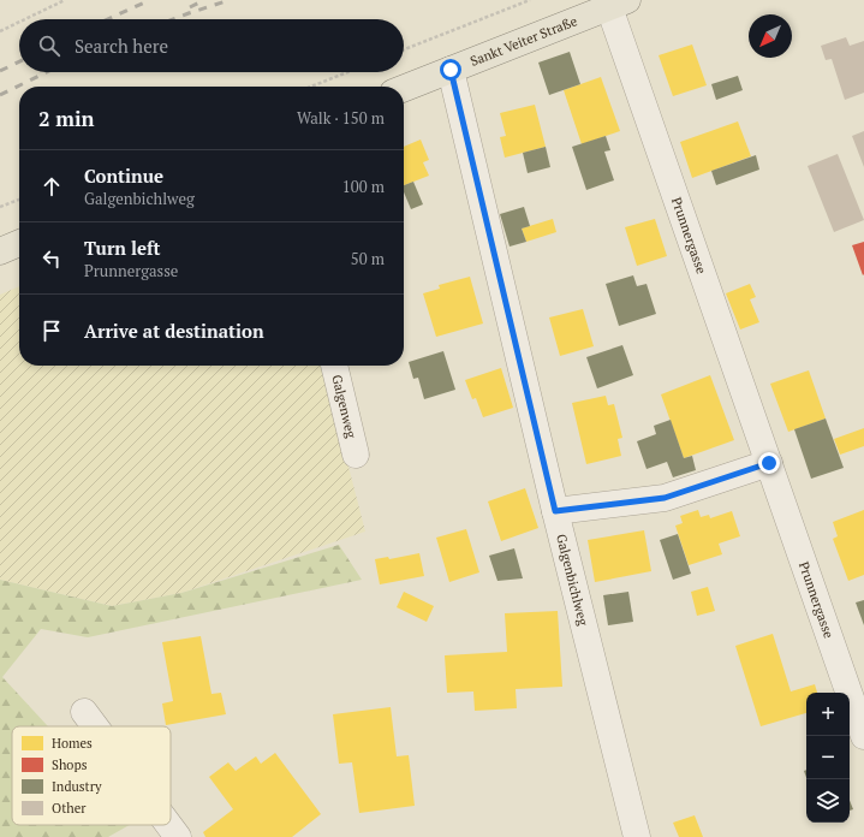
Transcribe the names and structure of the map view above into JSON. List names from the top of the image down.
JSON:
{
  "streets": {
    "main road": ["Sankt Veiter Straße"],
    "street": ["Prunnergasse", "Galgenweg", "Galgenbichlweg"]
  },
  "crossings": [
    ["Sankt Veiter Straße", "Prunnergasse"],
    ["Sankt Veiter Straße", "Galgenbichlweg"]
  ],
  "legend": [
    "Homes",
    "Shops",
    "Industry",
    "Other"
  ],
  "north": "bottom left",
  "page": {
    "search": "Search here",
    "heading": ["2 min", "Walk · 150 m"],
    "list": [
      ["Continue", "Galgenbichlweg", "100 m"],
      ["Turn left", "Prunnergasse", "50 m"],
      "Arrive at destination"
    ],
    "map_buttons": ["+", "−"]
  }
}
